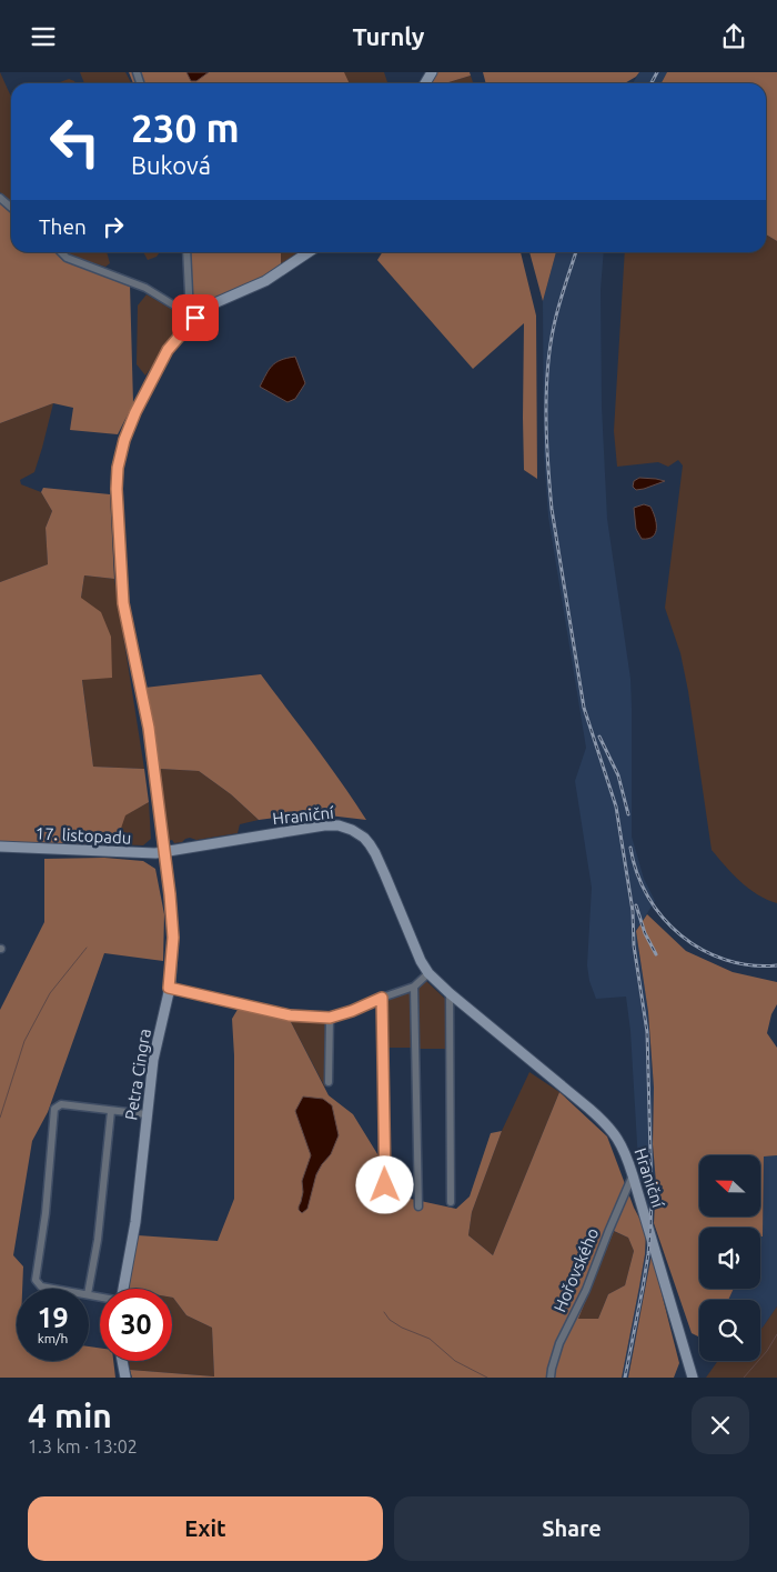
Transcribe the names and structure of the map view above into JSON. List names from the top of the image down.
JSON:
{
  "streets": {
    "street": [
      "Hraniční",
      "17. listopadu",
      "Petra Cingra",
      "Hořovského"
    ]
  },
  "crossings": [
    ["Hraniční", "17. listopadu"],
    ["Hraniční", "Petra Cingra"],
    ["Hraniční", "Hořovského"],
    ["17. listopadu", "Petra Cingra"]
  ],
  "north": "left",
  "page": {
    "header": "Turnly",
    "turn": ["230 m", "Buková"],
    "then": "Then",
    "speed": "19 km/h",
    "limit": "30",
    "heading": ["4 min", "1.3 km · 13:02"],
    "buttons": ["Exit", "Share"]
  }
}
